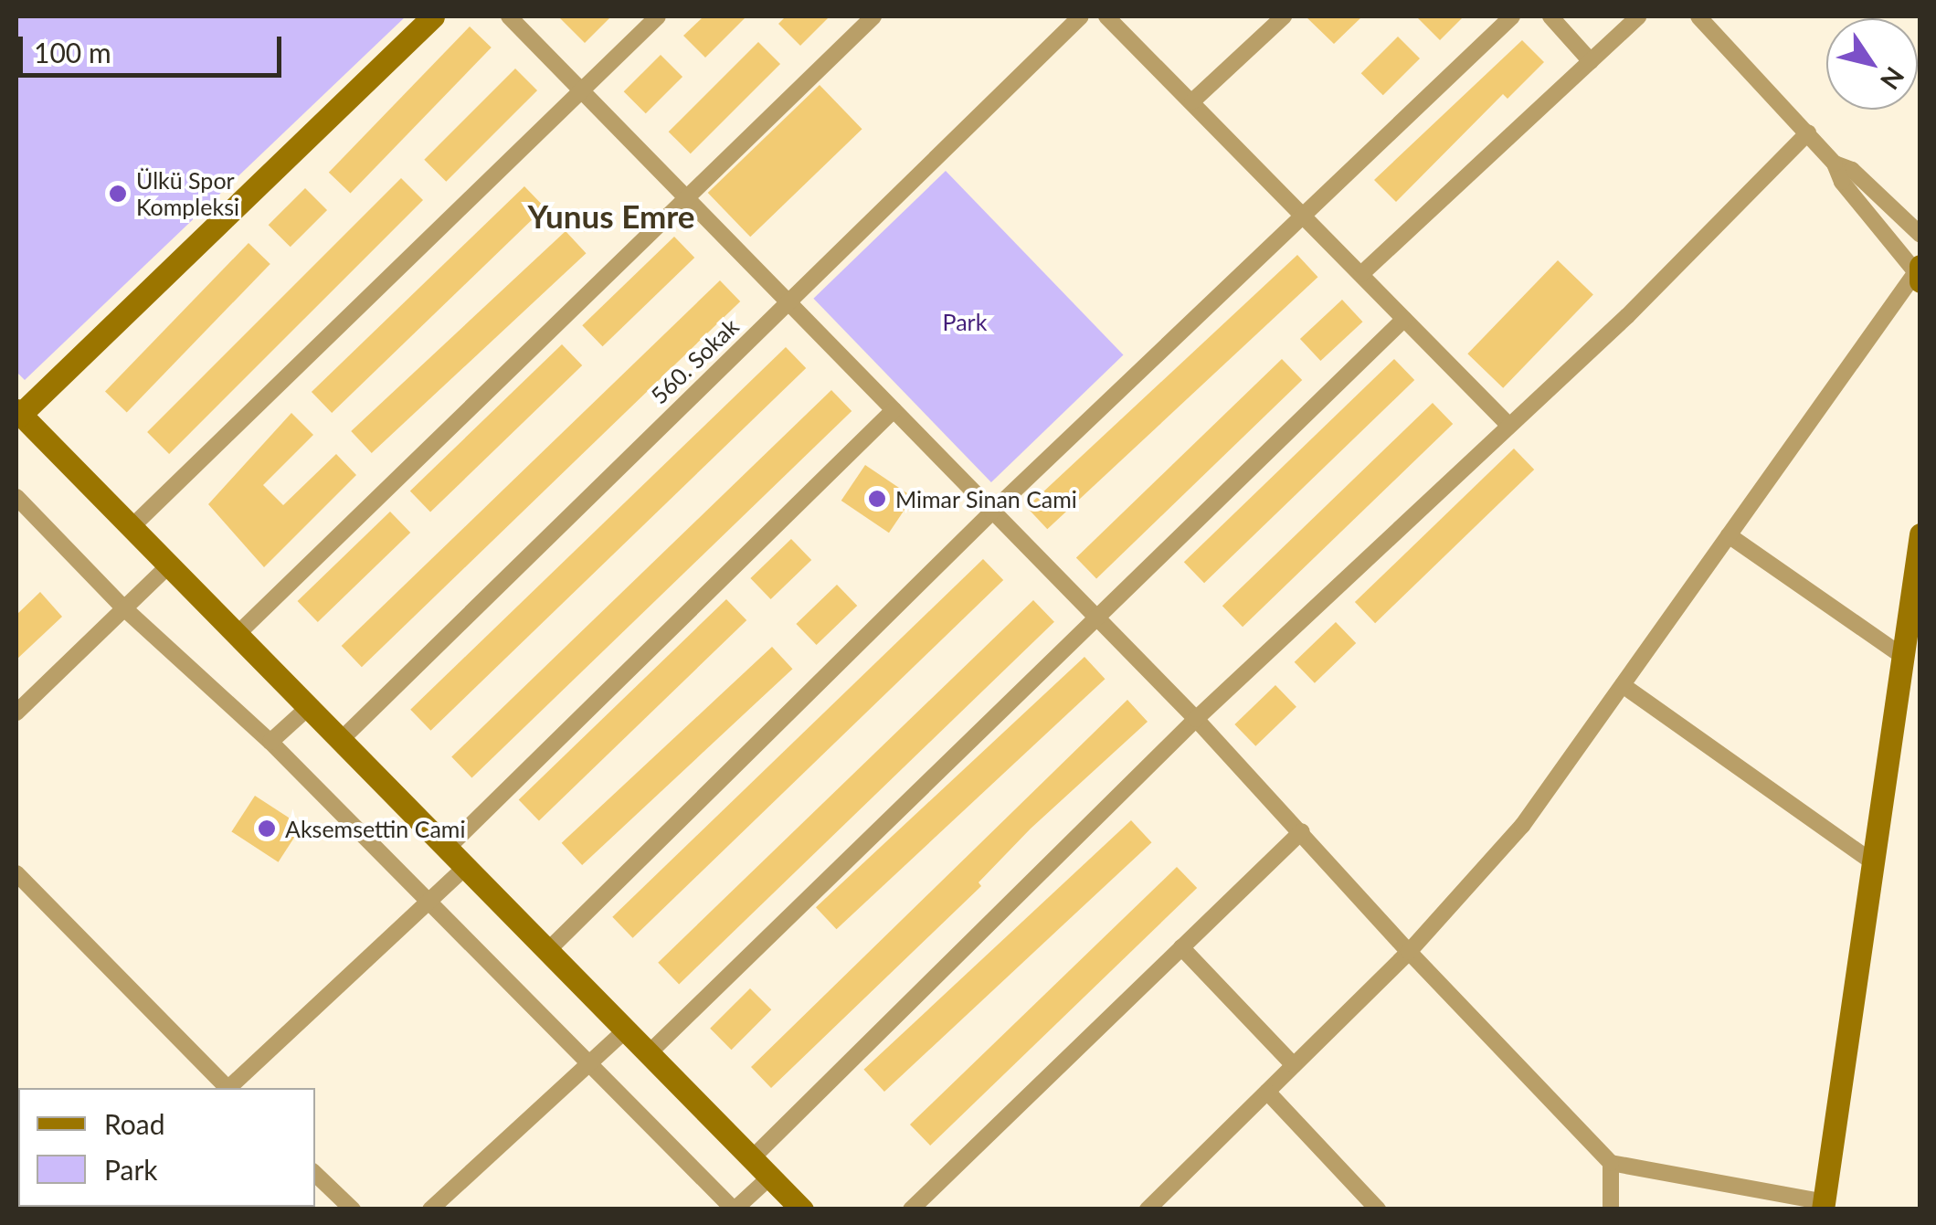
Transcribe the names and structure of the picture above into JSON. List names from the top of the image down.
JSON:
{
  "streets": {
    "street": ["560. Sokak"]
  },
  "districts": ["Yunus Emre"],
  "parks": ["Park"],
  "places": ["Ülkü Spor Kompleksi", "Mimar Sinan Cami", "Aksemsettin Cami"],
  "legend": ["Road", "Park"],
  "scale_bar": "100 m",
  "north": "bottom right"
}
